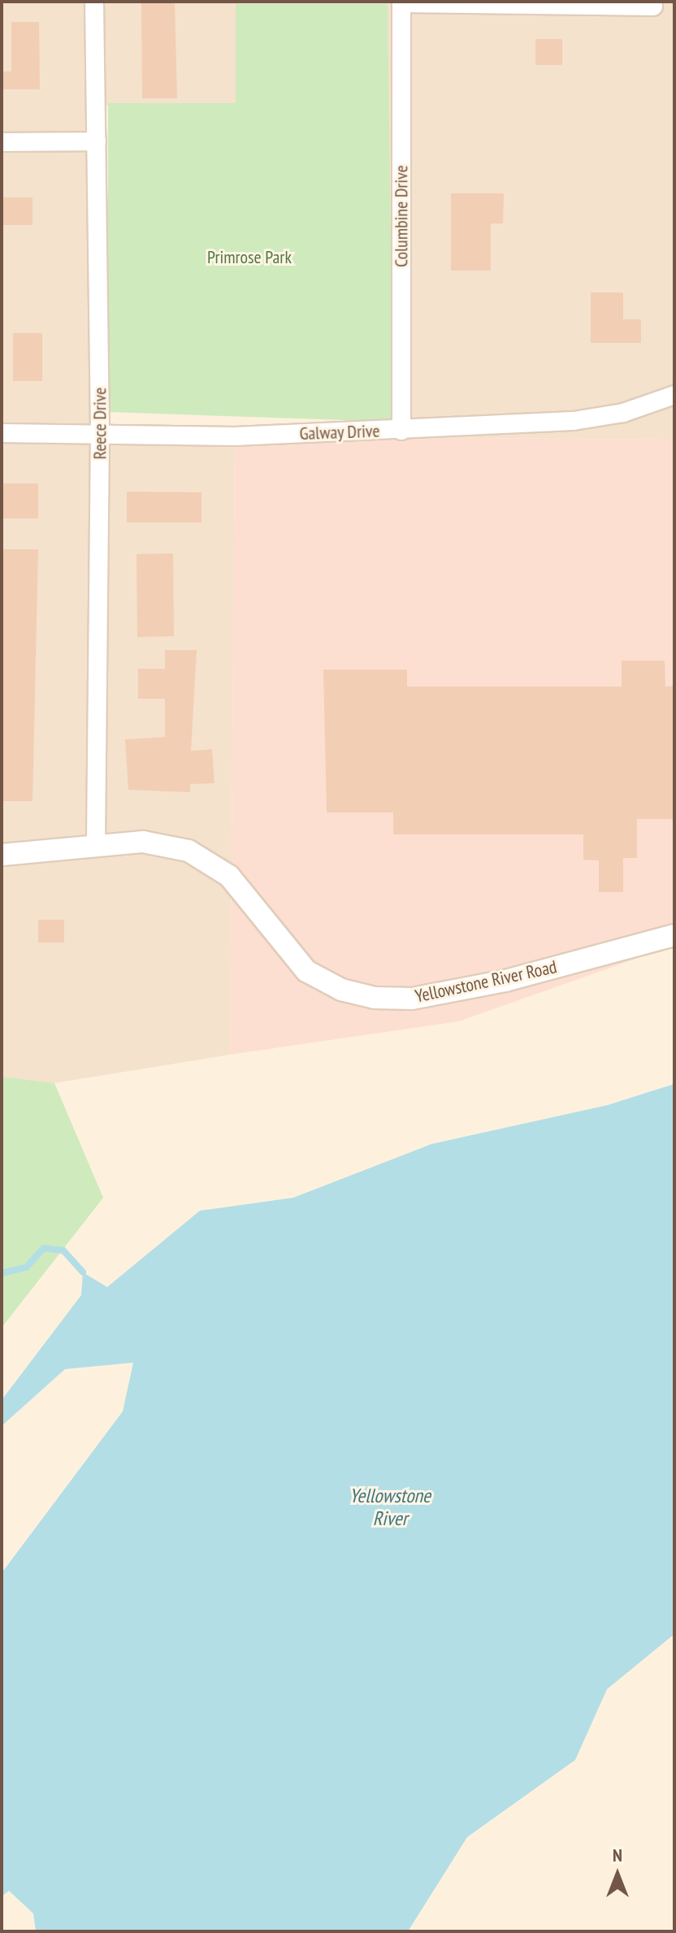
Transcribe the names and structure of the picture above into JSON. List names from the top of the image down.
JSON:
{
  "streets": {
    "street": [
      "Columbine Drive",
      "Reece Drive",
      "Galway Drive",
      "Yellowstone River Road"
    ]
  },
  "crossings": [
    ["Columbine Drive", "Galway Drive"],
    ["Reece Drive", "Galway Drive"],
    ["Reece Drive", "Yellowstone River Road"]
  ],
  "water": ["Yellowstone River"],
  "parks": ["Primrose Park"],
  "north": "top"
}
